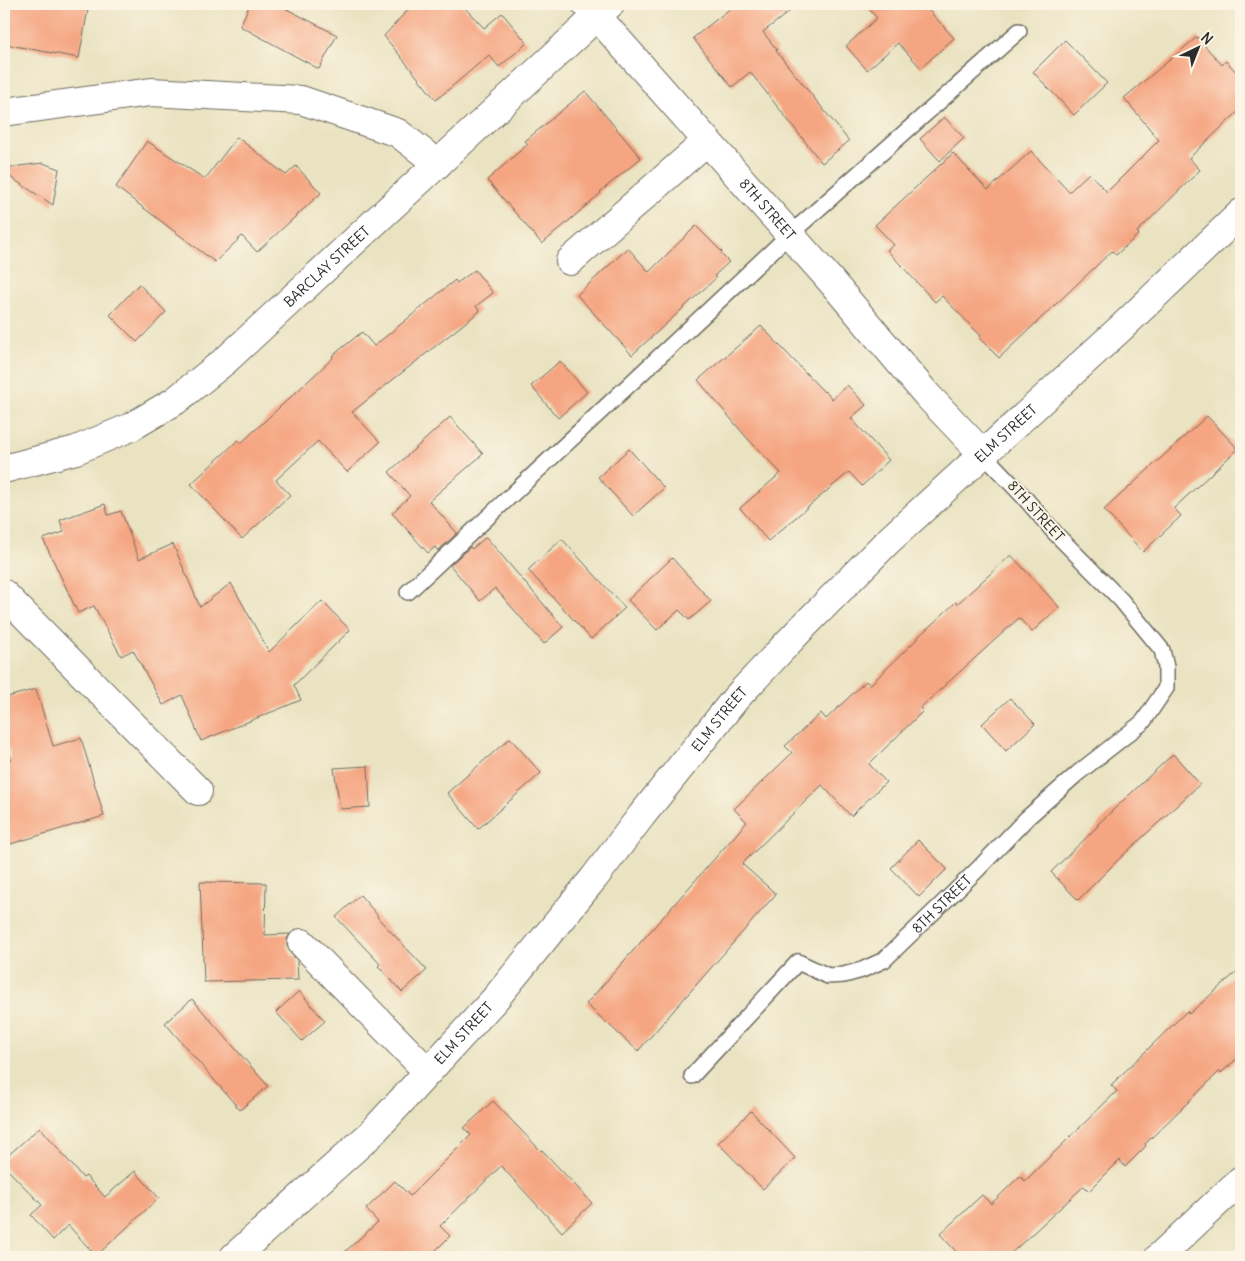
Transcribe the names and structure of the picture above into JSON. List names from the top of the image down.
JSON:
{
  "streets": {
    "street": ["8TH STREET", "BARCLAY STREET", "ELM STREET"]
  },
  "crossings": [
    ["8TH STREET", "BARCLAY STREET"],
    ["8TH STREET", "ELM STREET"]
  ],
  "north": "top right"
}
